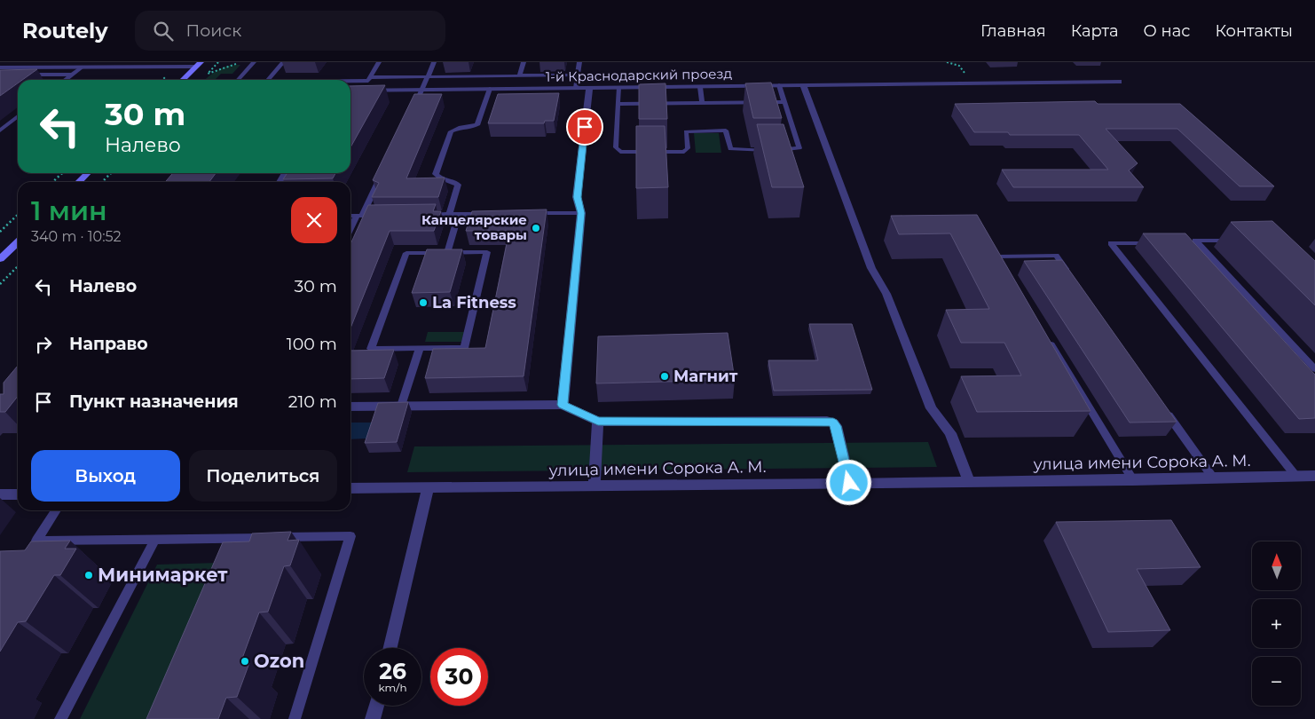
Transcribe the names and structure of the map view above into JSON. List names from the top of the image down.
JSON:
{
  "streets": {
    "street": ["1-й Краснодарский проезд", "улица имени Сорока А. М."]
  },
  "places": [
    "Канцелярские товары",
    "La Fitness",
    "Магнит",
    "Минимаркет",
    "Ozon"
  ],
  "north": "top",
  "page": {
    "header": "Routely",
    "search": "Поиск",
    "nav": [
      "Главная",
      "Карта",
      "О нас",
      "Контакты"
    ],
    "turn": ["30 m", "Налево"],
    "heading": ["1 мин", "340 m · 10:52"],
    "list": [
      {
        "name": "Налево",
        "value": "30 m"
      },
      {
        "name": "Направо",
        "value": "100 m"
      },
      {
        "name": "Пункт назначения",
        "value": "210 m"
      }
    ],
    "buttons": ["Выход", "Поделиться"],
    "map_buttons": ["+", "−"],
    "speed": "26 km/h",
    "limit": "30"
  }
}
